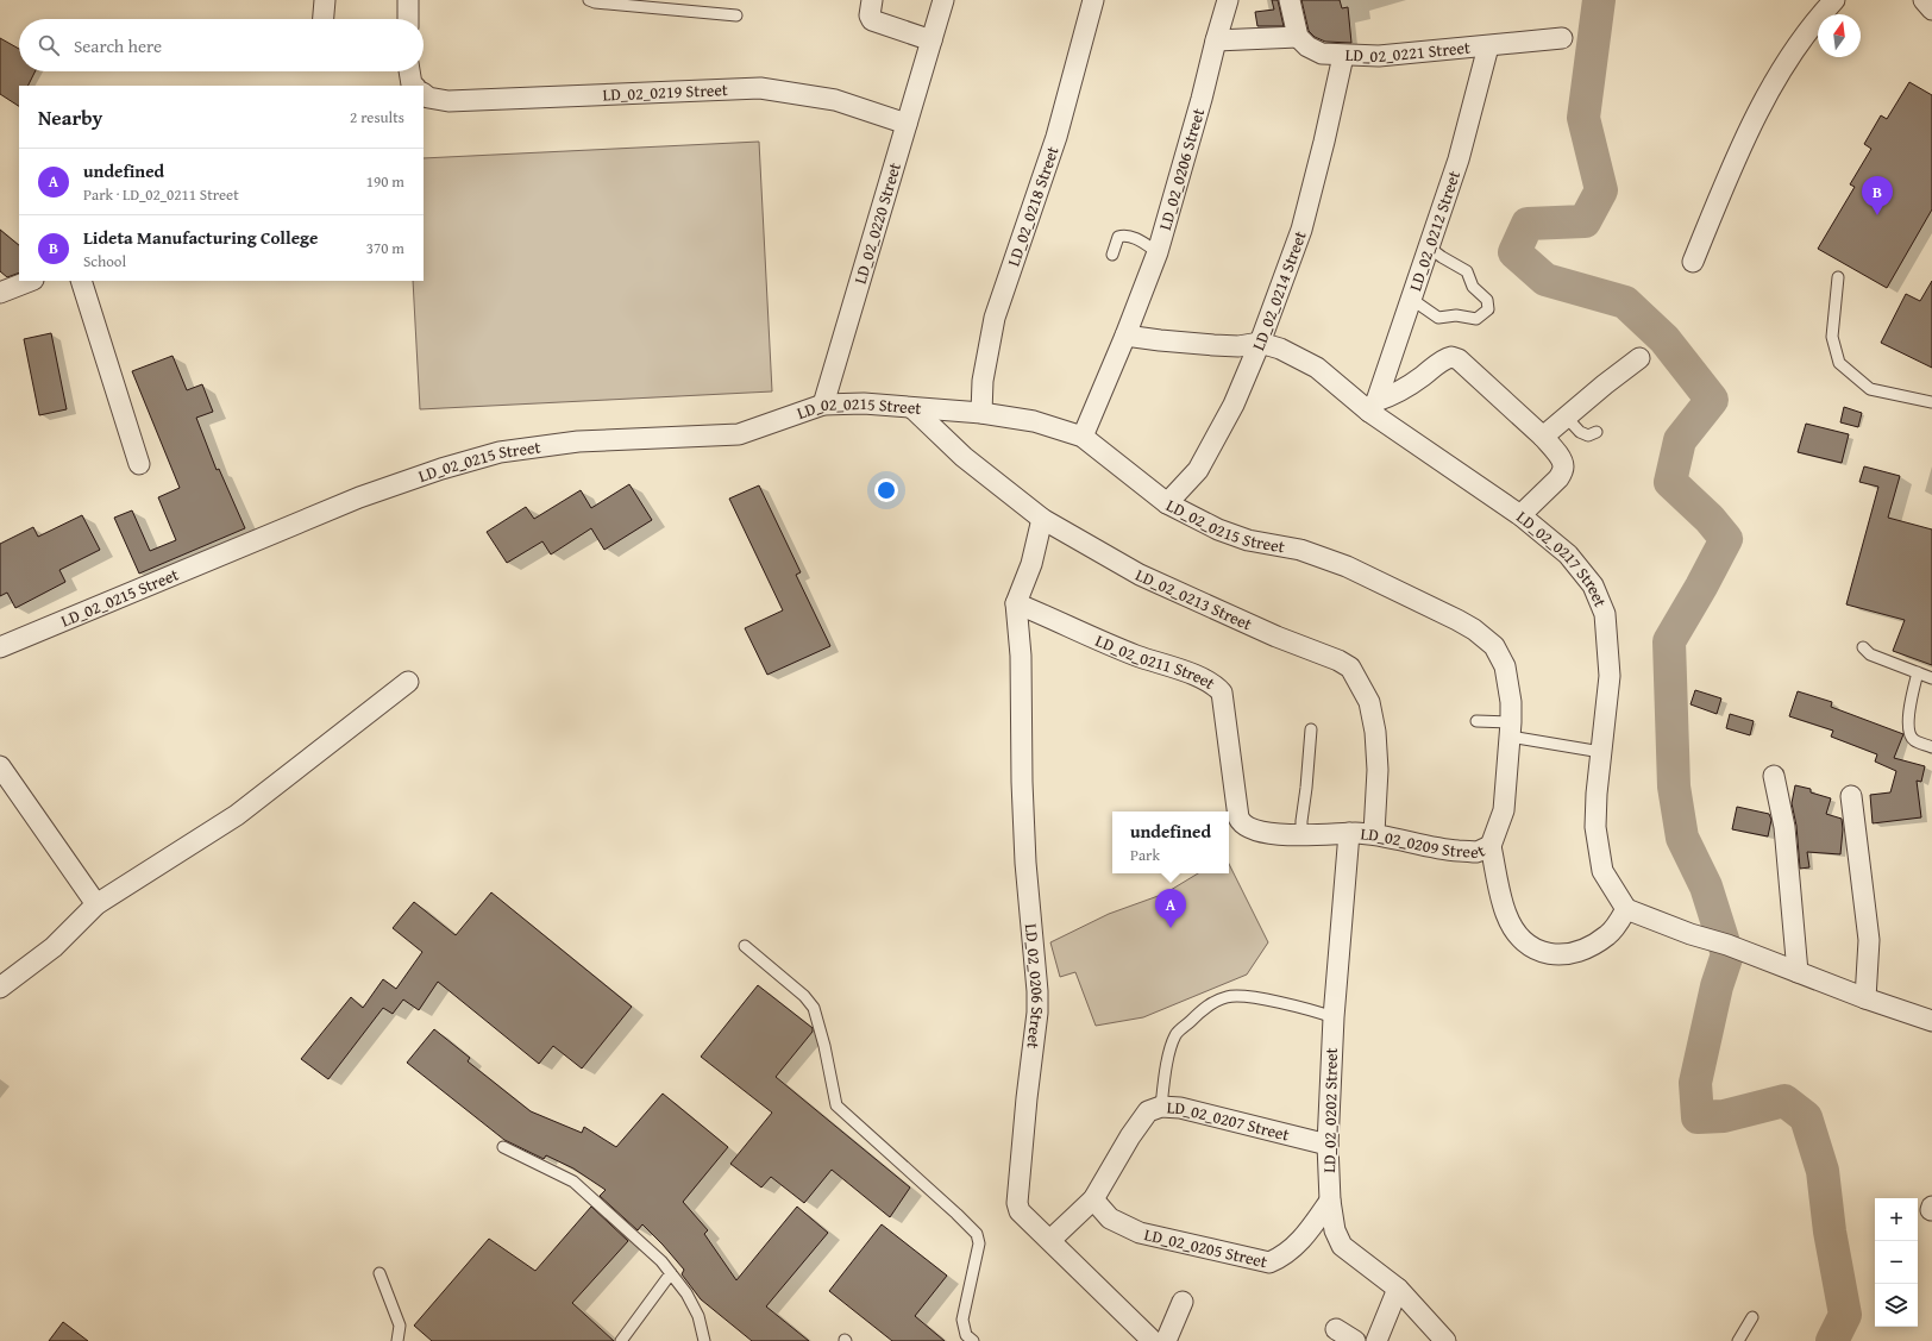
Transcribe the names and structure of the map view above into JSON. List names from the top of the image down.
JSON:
{
  "streets": {
    "street": [
      "LD_02_0221 Street",
      "LD_02_0219 Street",
      "LD_02_0206 Street",
      "LD_02_0218 Street",
      "LD_02_0220 Street",
      "LD_02_0212 Street",
      "LD_02_0214 Street",
      "LD_02_0215 Street",
      "LD_02_0217 Street",
      "LD_02_0213 Street",
      "LD_02_0211 Street",
      "LD_02_0209 Street",
      "LD_02_0202 Street",
      "LD_02_0207 Street",
      "LD_02_0205 Street"
    ]
  },
  "crossings": [
    ["LD_02_0221 Street", "LD_02_0212 Street"],
    ["LD_02_0221 Street", "LD_02_0214 Street"],
    ["LD_02_0219 Street", "LD_02_0220 Street"],
    ["LD_02_0206 Street", "LD_02_0215 Street"],
    ["LD_02_0206 Street", "LD_02_0211 Street"],
    ["LD_02_0206 Street", "LD_02_0207 Street"],
    ["LD_02_0218 Street", "LD_02_0215 Street"],
    ["LD_02_0220 Street", "LD_02_0215 Street"],
    ["LD_02_0212 Street", "LD_02_0217 Street"],
    ["LD_02_0214 Street", "LD_02_0215 Street"],
    ["LD_02_0214 Street", "LD_02_0217 Street"],
    ["LD_02_0215 Street", "LD_02_0213 Street"],
    ["LD_02_0215 Street", "LD_02_0209 Street"],
    ["LD_02_0217 Street", "LD_02_0209 Street"],
    ["LD_02_0213 Street", "LD_02_0209 Street"],
    ["LD_02_0211 Street", "LD_02_0209 Street"],
    ["LD_02_0209 Street", "LD_02_0202 Street"],
    ["LD_02_0202 Street", "LD_02_0207 Street"],
    ["LD_02_0202 Street", "LD_02_0205 Street"],
    ["LD_02_0207 Street", "LD_02_0205 Street"]
  ],
  "north": "top",
  "page": {
    "search": "Search here",
    "heading": ["Nearby", "2 results"],
    "list": [
      {
        "mark": "A",
        "name": "undefined",
        "note": "Park · LD_02_0211 Street",
        "value": "190 m"
      },
      {
        "mark": "B",
        "name": "Lideta Manufacturing College",
        "note": "School",
        "value": "370 m"
      }
    ],
    "pins": ["B", "A"],
    "popup": ["undefined", "Park"],
    "map_buttons": ["+", "−"]
  }
}
